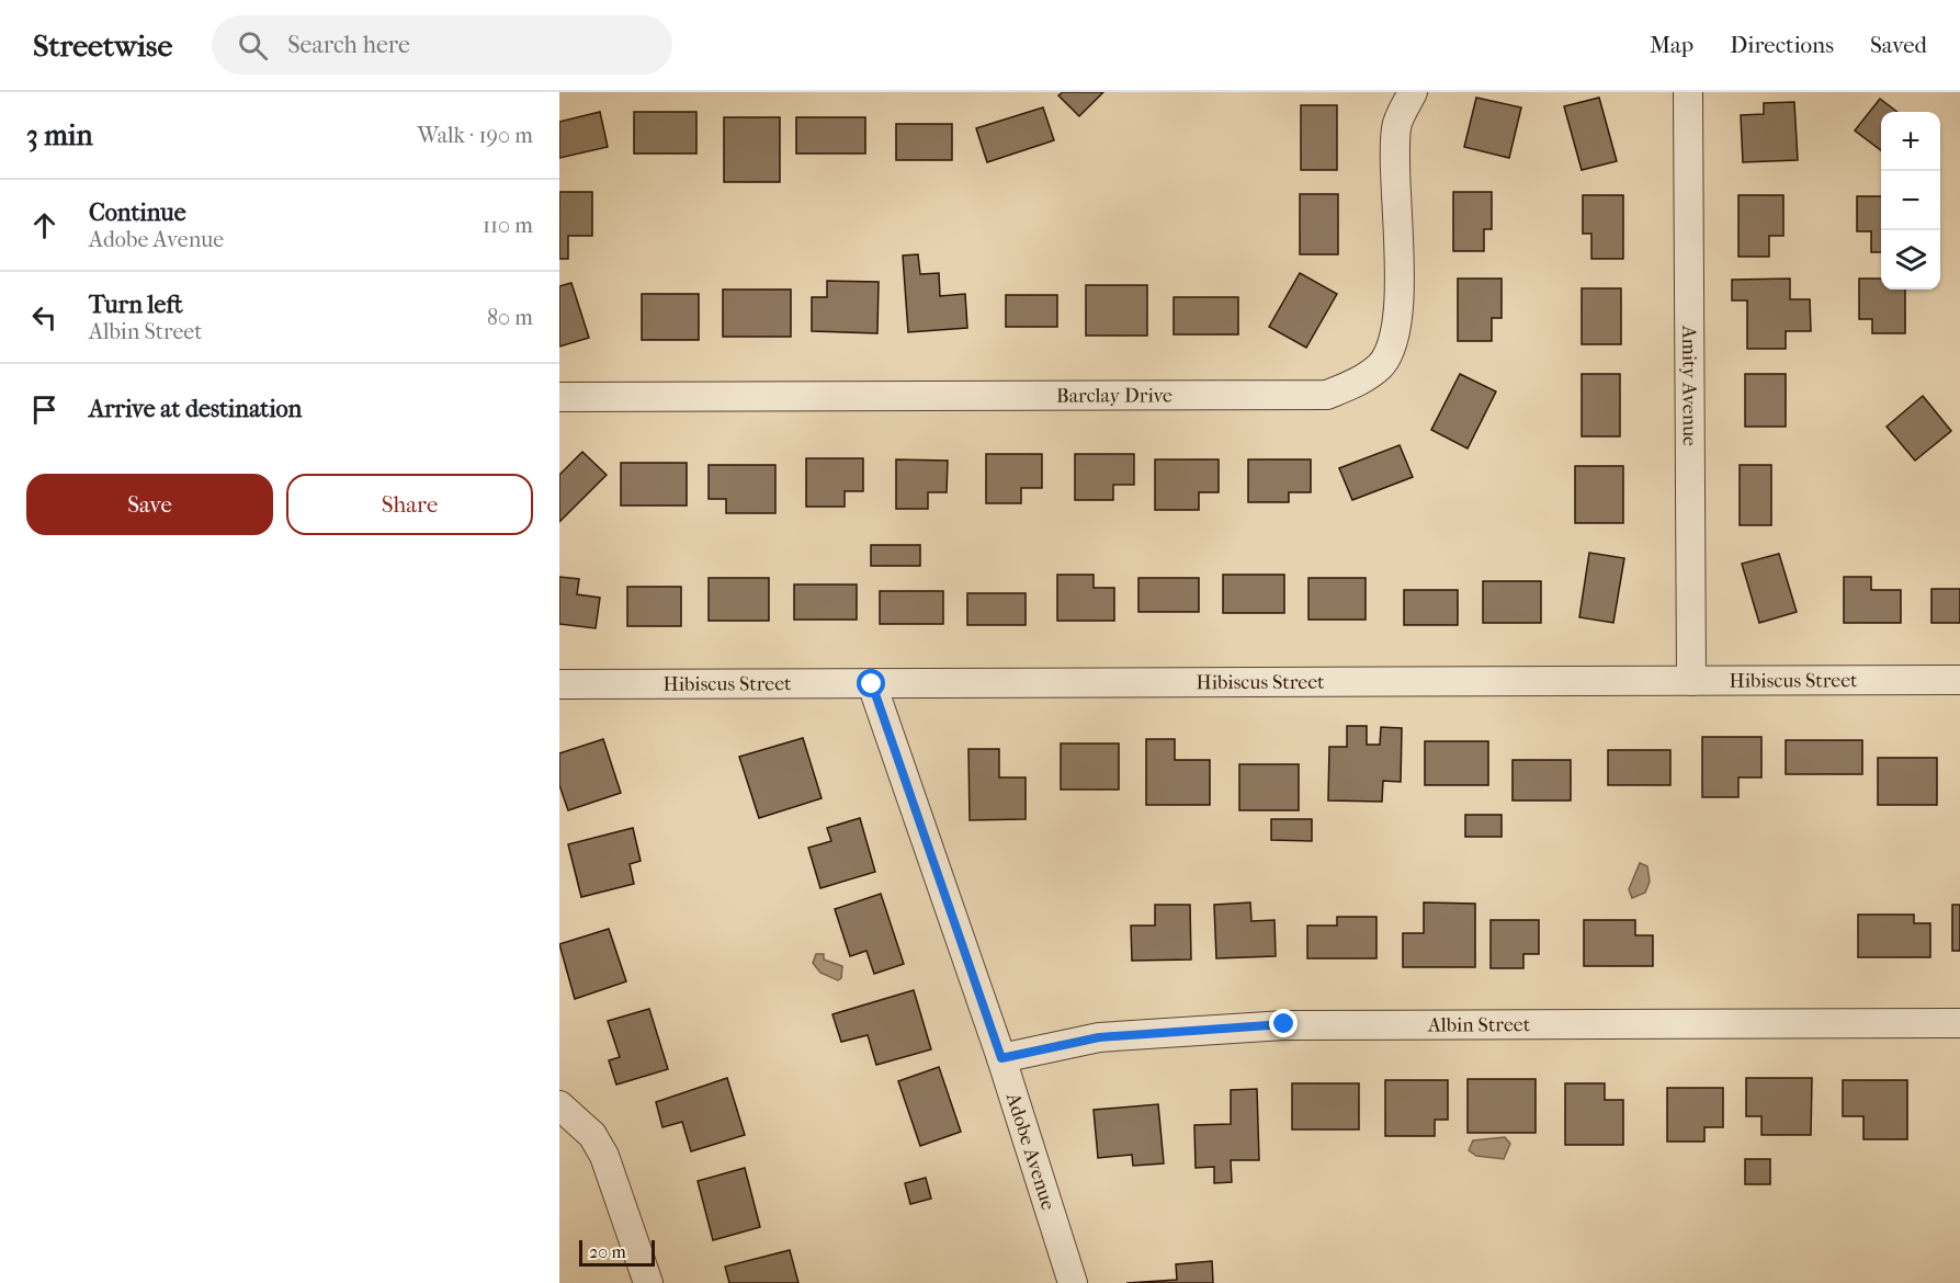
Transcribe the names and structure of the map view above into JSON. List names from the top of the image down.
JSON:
{
  "streets": {
    "street": [
      "Amity Avenue",
      "Barclay Drive",
      "Hibiscus Street",
      "Albin Street",
      "Adobe Avenue"
    ]
  },
  "crossings": [
    ["Amity Avenue", "Hibiscus Street"],
    ["Hibiscus Street", "Adobe Avenue"],
    ["Albin Street", "Adobe Avenue"]
  ],
  "scale_bar": "20 m",
  "page": {
    "header": "Streetwise",
    "search": "Search here",
    "nav": ["Map", "Directions", "Saved"],
    "heading": ["3 min", "Walk · 190 m"],
    "map_buttons": ["+", "−"],
    "list": [
      ["Continue", "Adobe Avenue", "110 m"],
      ["Turn left", "Albin Street", "80 m"],
      "Arrive at destination"
    ],
    "buttons": ["Save", "Share"],
    "scale": "20 m"
  }
}
